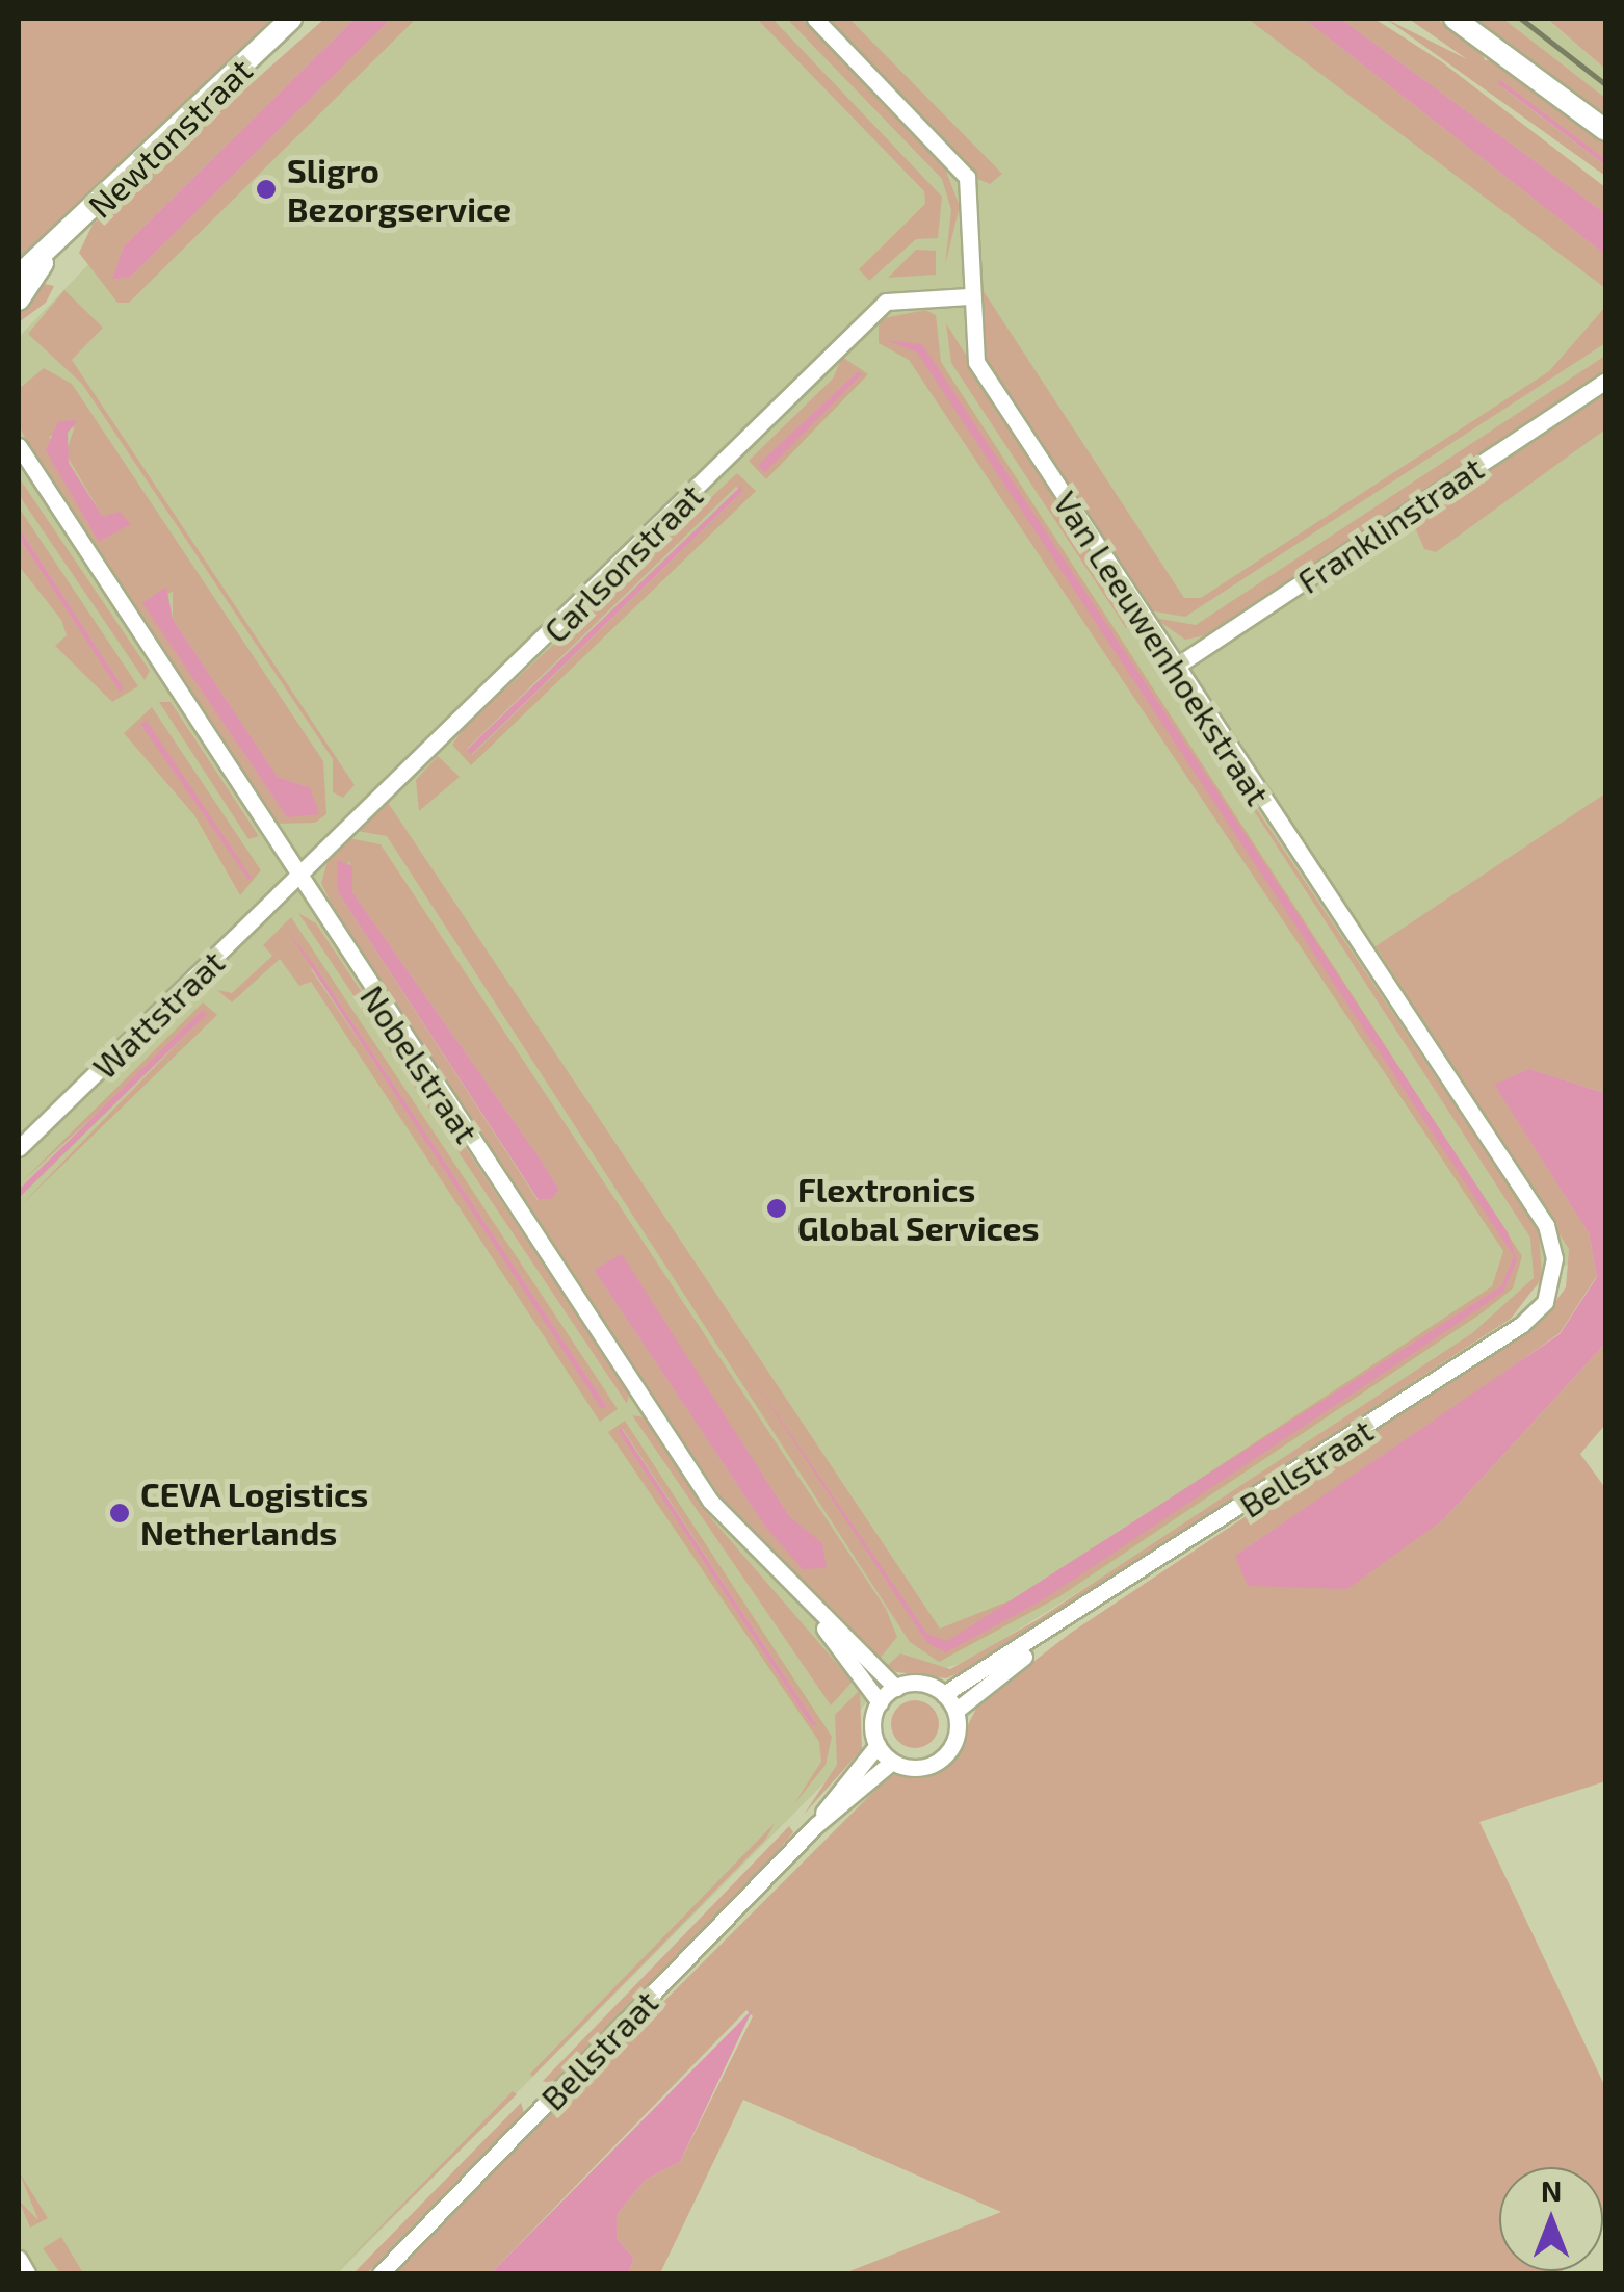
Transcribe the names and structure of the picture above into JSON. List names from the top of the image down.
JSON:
{
  "streets": {
    "street": [
      "Newtonstraat",
      "Franklinstraat",
      "Carlsonstraat",
      "Van Leeuwenhoekstraat",
      "Wattstraat",
      "Nobelstraat",
      "Bellstraat"
    ]
  },
  "crossings": [
    ["Franklinstraat", "Van Leeuwenhoekstraat"],
    ["Carlsonstraat", "Van Leeuwenhoekstraat"],
    ["Carlsonstraat", "Wattstraat"],
    ["Carlsonstraat", "Nobelstraat"],
    ["Van Leeuwenhoekstraat", "Bellstraat"],
    ["Wattstraat", "Nobelstraat"],
    ["Nobelstraat", "Bellstraat"]
  ],
  "places": ["Sligro Bezorgservice", "Flextronics Global Services", "CEVA Logistics Netherlands"],
  "north": "top"
}
